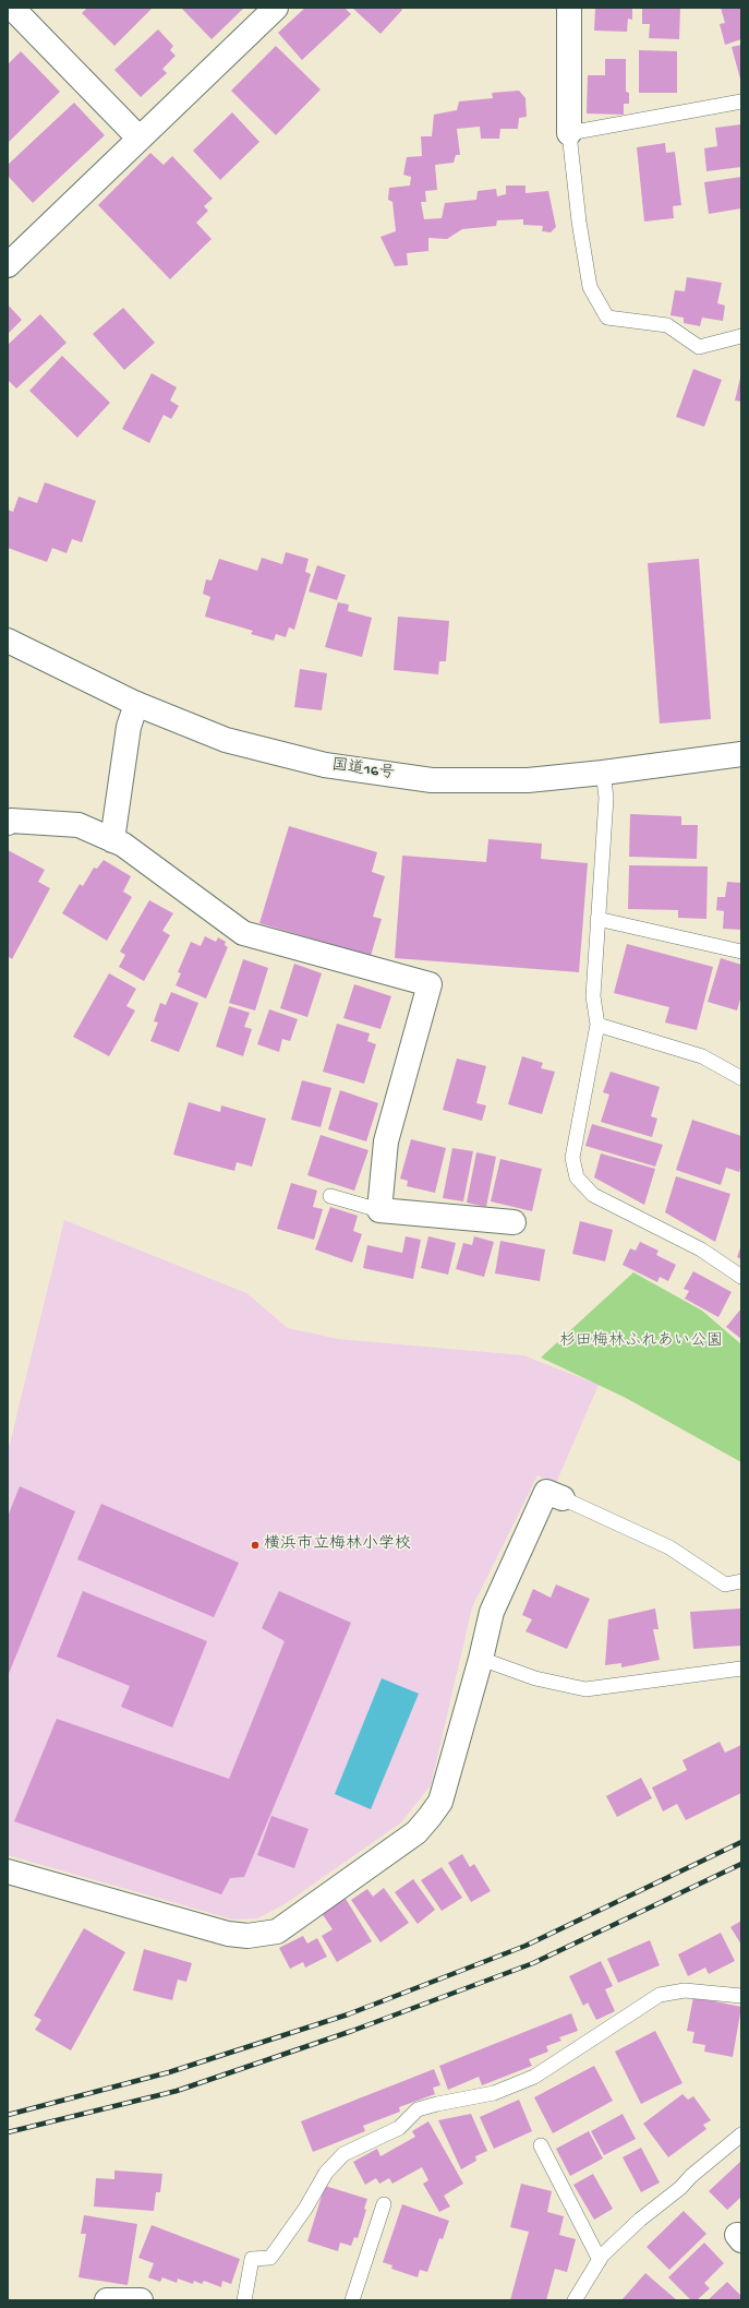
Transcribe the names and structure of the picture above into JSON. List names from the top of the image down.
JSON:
{
  "streets": {
    "main road": ["国道16号"]
  },
  "parks": ["杉田梅林ふれあい公園"],
  "places": ["横浜市立梅林小学校"]
}
